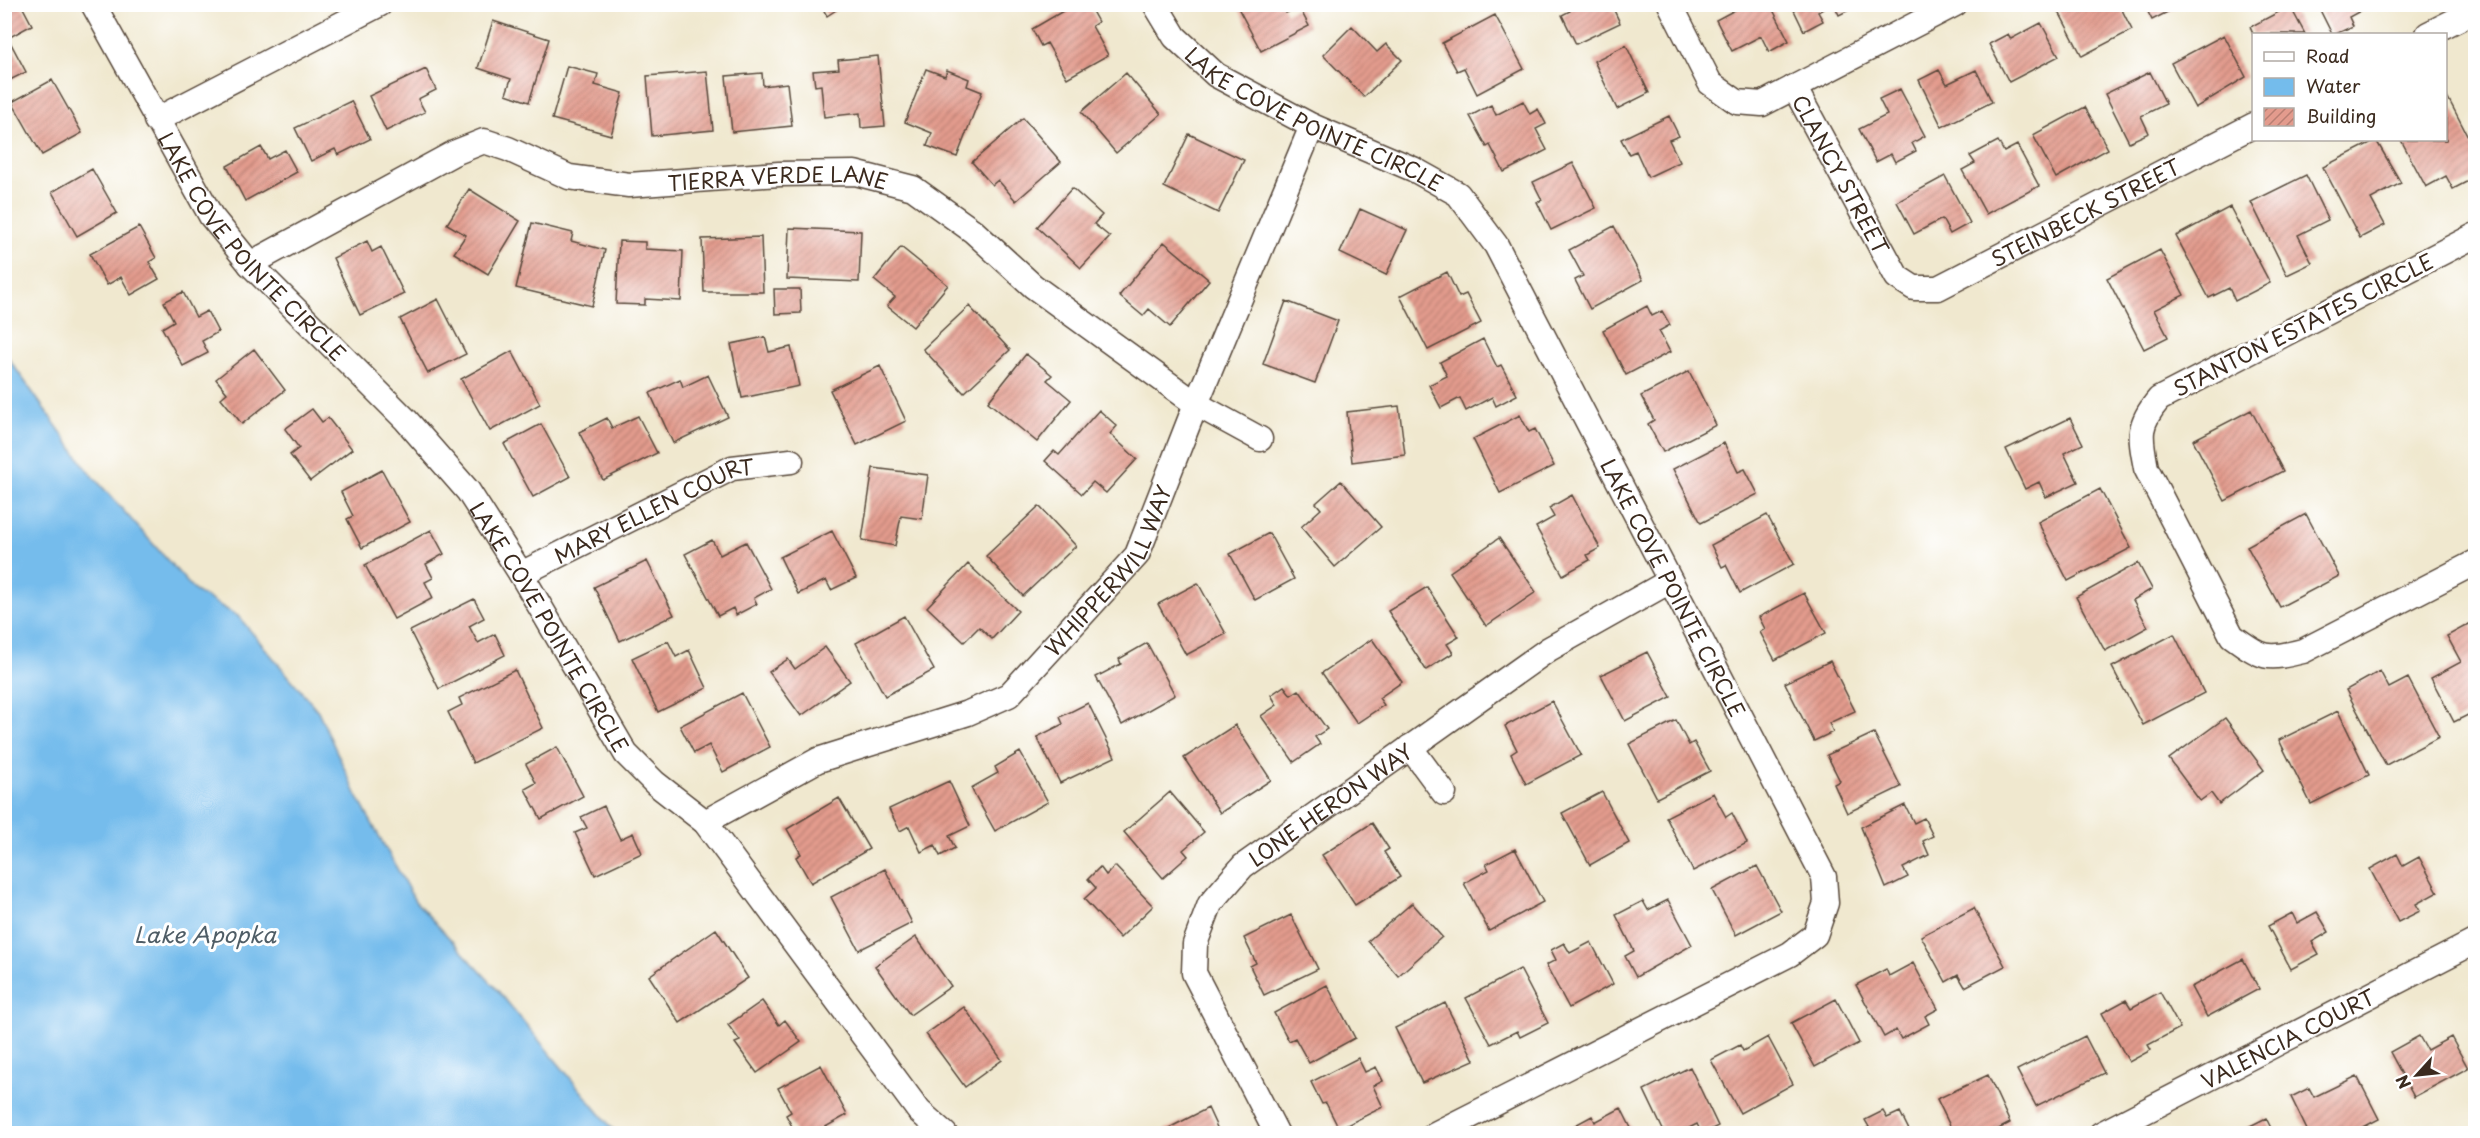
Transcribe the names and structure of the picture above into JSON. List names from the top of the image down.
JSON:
{
  "streets": {
    "street": [
      "LAKE COVE POINTE CIRCLE",
      "CLANCY STREET",
      "TIERRA VERDE LANE",
      "STEINBECK STREET",
      "STANTON ESTATES CIRCLE",
      "MARY ELLEN COURT",
      "WHIPPERWILL WAY",
      "LONE HERON WAY",
      "VALENCIA COURT"
    ]
  },
  "crossings": [
    ["LAKE COVE POINTE CIRCLE", "TIERRA VERDE LANE"],
    ["LAKE COVE POINTE CIRCLE", "MARY ELLEN COURT"],
    ["LAKE COVE POINTE CIRCLE", "WHIPPERWILL WAY"],
    ["LAKE COVE POINTE CIRCLE", "LONE HERON WAY"],
    ["CLANCY STREET", "STEINBECK STREET"],
    ["TIERRA VERDE LANE", "WHIPPERWILL WAY"]
  ],
  "water": ["Lake Apopka"],
  "legend": ["Road", "Water", "Building"],
  "north": "bottom left"
}
